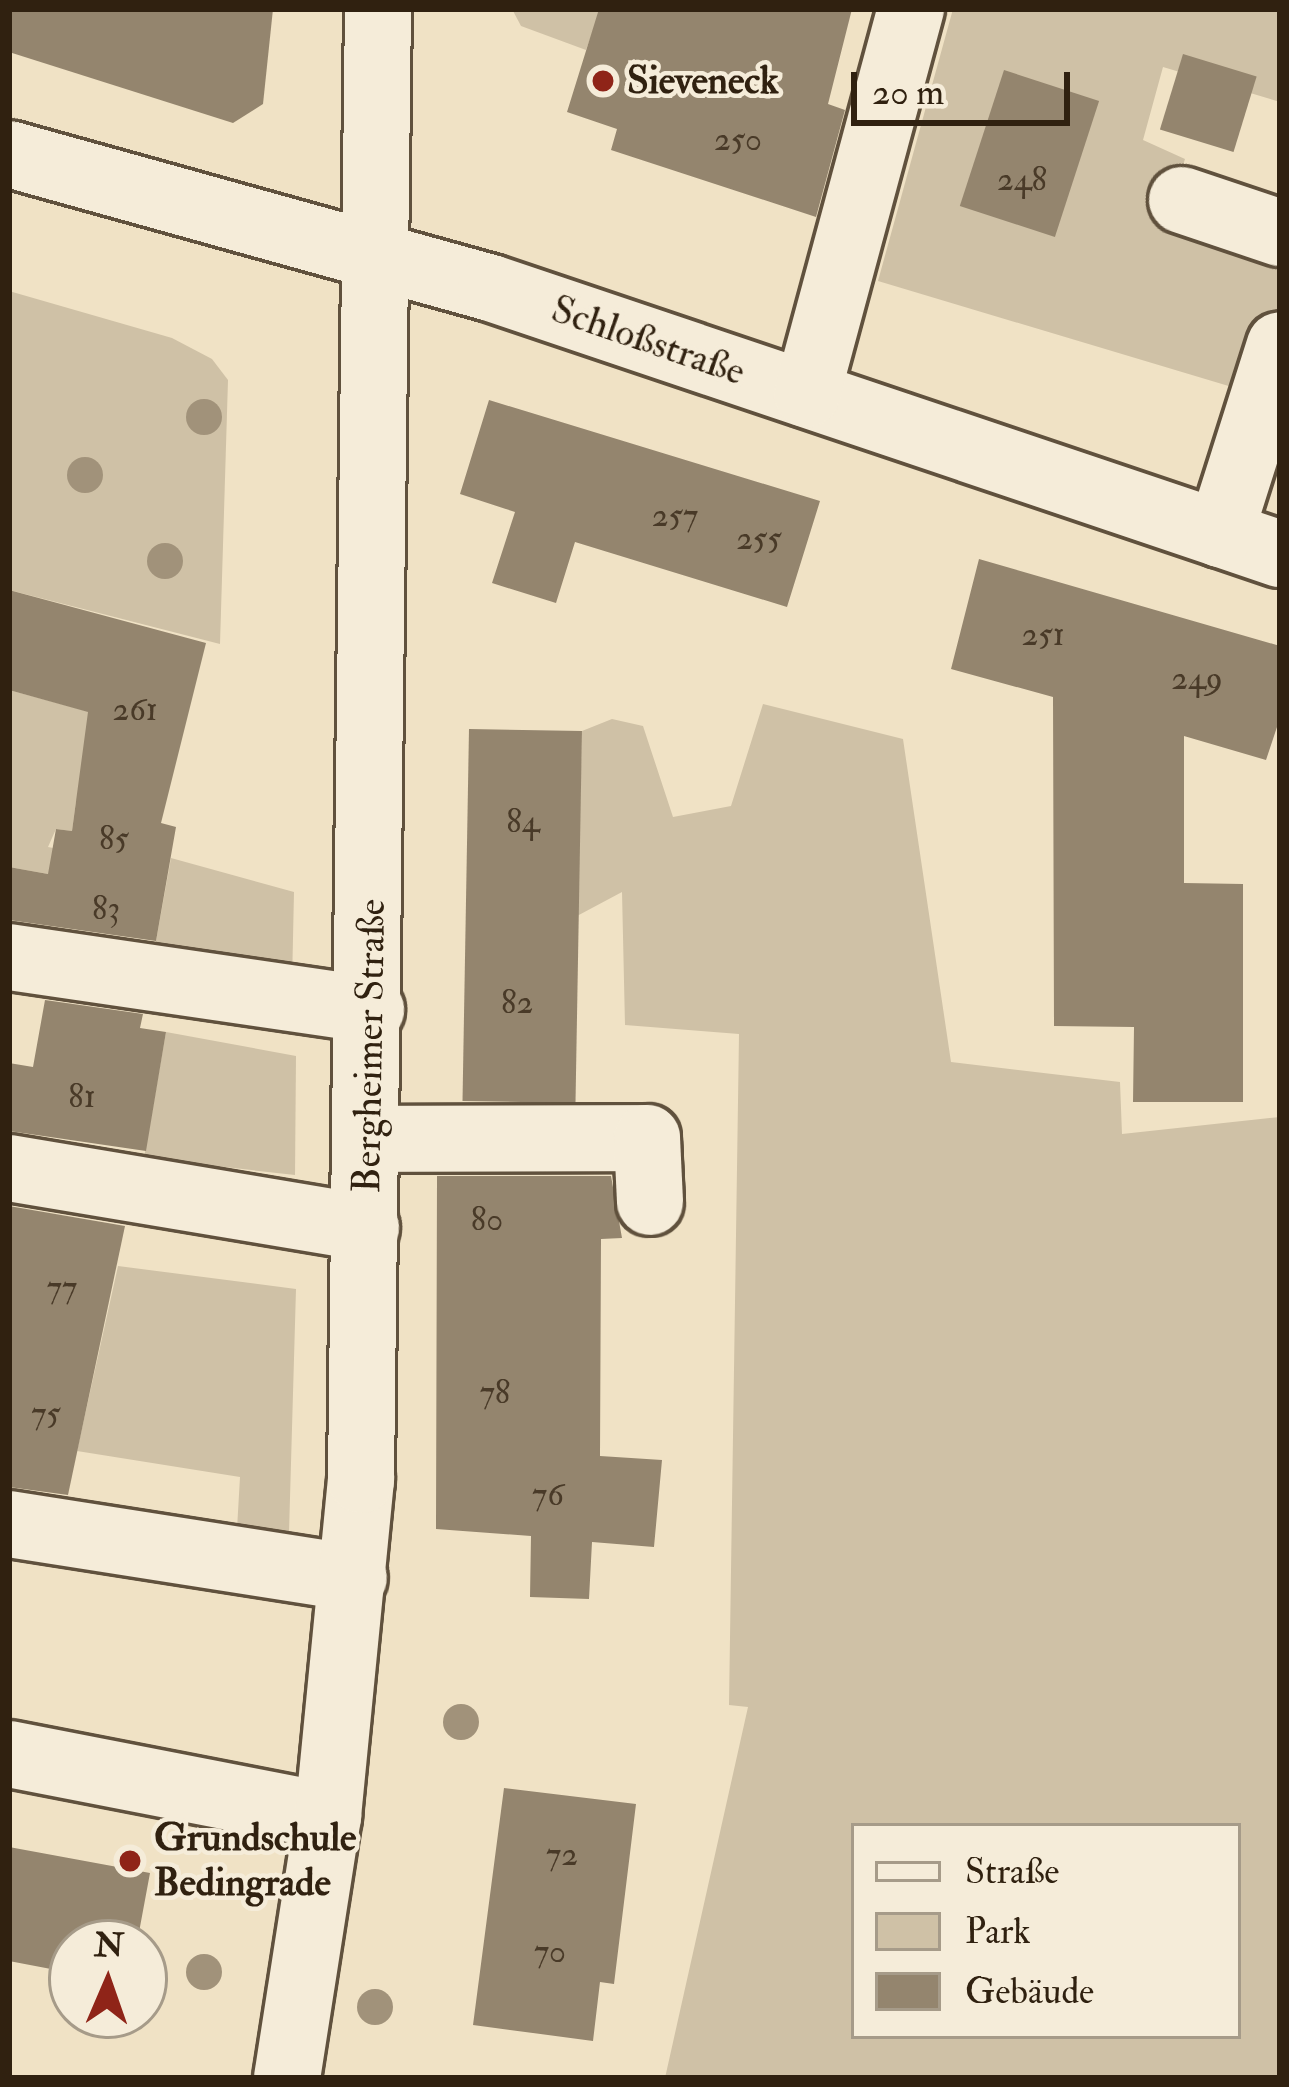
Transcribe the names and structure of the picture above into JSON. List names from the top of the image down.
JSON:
{
  "streets": {
    "street": ["Schloßstraße", "Bergheimer Straße"]
  },
  "crossings": [
    ["Schloßstraße", "Bergheimer Straße"]
  ],
  "places": ["Sieveneck", "Grundschule Bedingrade"],
  "house_numbers": [
    "250",
    "248",
    "257",
    "255",
    "251",
    "249",
    "261",
    "84",
    "85",
    "83",
    "82",
    "81",
    "80",
    "77",
    "78",
    "75",
    "76",
    "72",
    "70"
  ],
  "legend": ["Straße", "Park", "Gebäude"],
  "scale_bar": "20 m",
  "north": "top"
}
